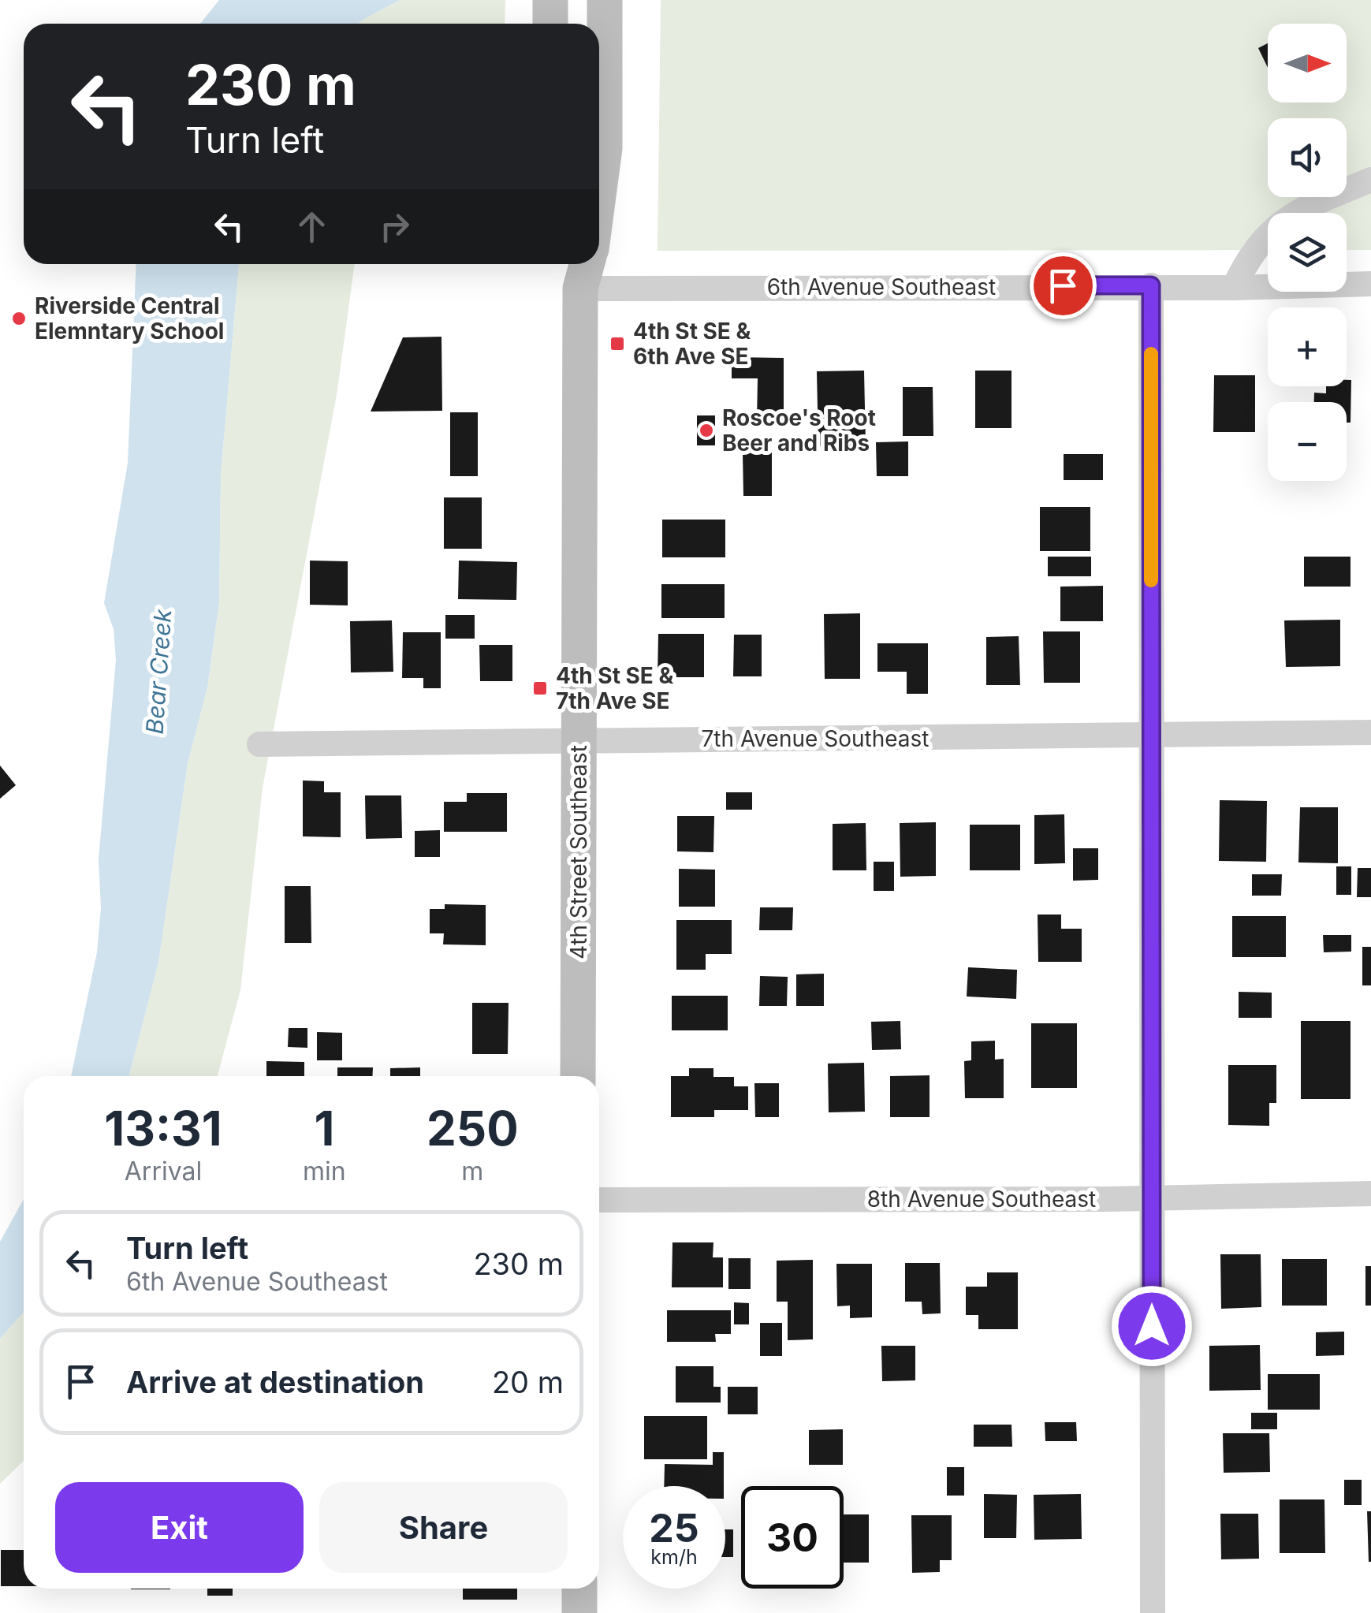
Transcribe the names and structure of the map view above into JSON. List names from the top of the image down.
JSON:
{
  "streets": {
    "main road": ["4th Street Southeast"],
    "street": ["6th Avenue Southeast", "7th Avenue Southeast", "8th Avenue Southeast"]
  },
  "crossings": [
    ["6th Avenue Southeast", "4th Street Southeast"],
    ["7th Avenue Southeast", "4th Street Southeast"]
  ],
  "water": ["Bear Creek"],
  "places": {
    "other": ["Riverside Central Elemntary School", "Roscoe's Root Beer and Ribs"],
    "transit": ["4th St SE & 6th Ave SE", "4th St SE & 7th Ave SE"]
  },
  "north": "right",
  "page": {
    "map_buttons": ["+", "−"],
    "turn": ["230 m", "Turn left"],
    "eta": [
      "13:31",
      "Arrival",
      "1",
      "min",
      "250",
      "m"
    ],
    "list": [
      {
        "name": "Turn left",
        "note": "6th Avenue Southeast",
        "value": "230 m"
      },
      {
        "name": "Arrive at destination",
        "value": "20 m"
      }
    ],
    "buttons": ["Exit", "Share"],
    "speed": "25 km/h",
    "limit": "30"
  }
}
